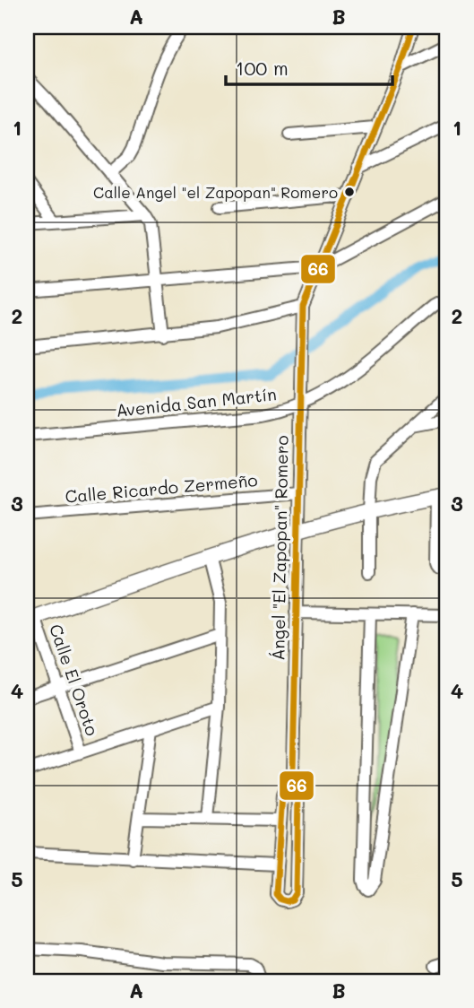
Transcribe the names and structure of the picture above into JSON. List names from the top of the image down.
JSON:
{
  "streets": {
    "street": [
      "Avenida San Martín",
      "Calle Ricardo Zermeño",
      "Ángel \"El Zapopan\" Romero",
      "Calle El Oroto"
    ]
  },
  "crossings": [
    ["Avenida San Martín", "Ángel \"El Zapopan\" Romero"],
    ["Calle Ricardo Zermeño", "Ángel \"El Zapopan\" Romero"]
  ],
  "places": ["Calle Angel \"el Zapopan\" Romero"],
  "lines": ["transit line 66"],
  "scale_bar": "100 m",
  "grid": {
    "columns": ["A", "B"],
    "rows": [
      "1",
      "2",
      "3",
      "4",
      "5"
    ]
  }
}
